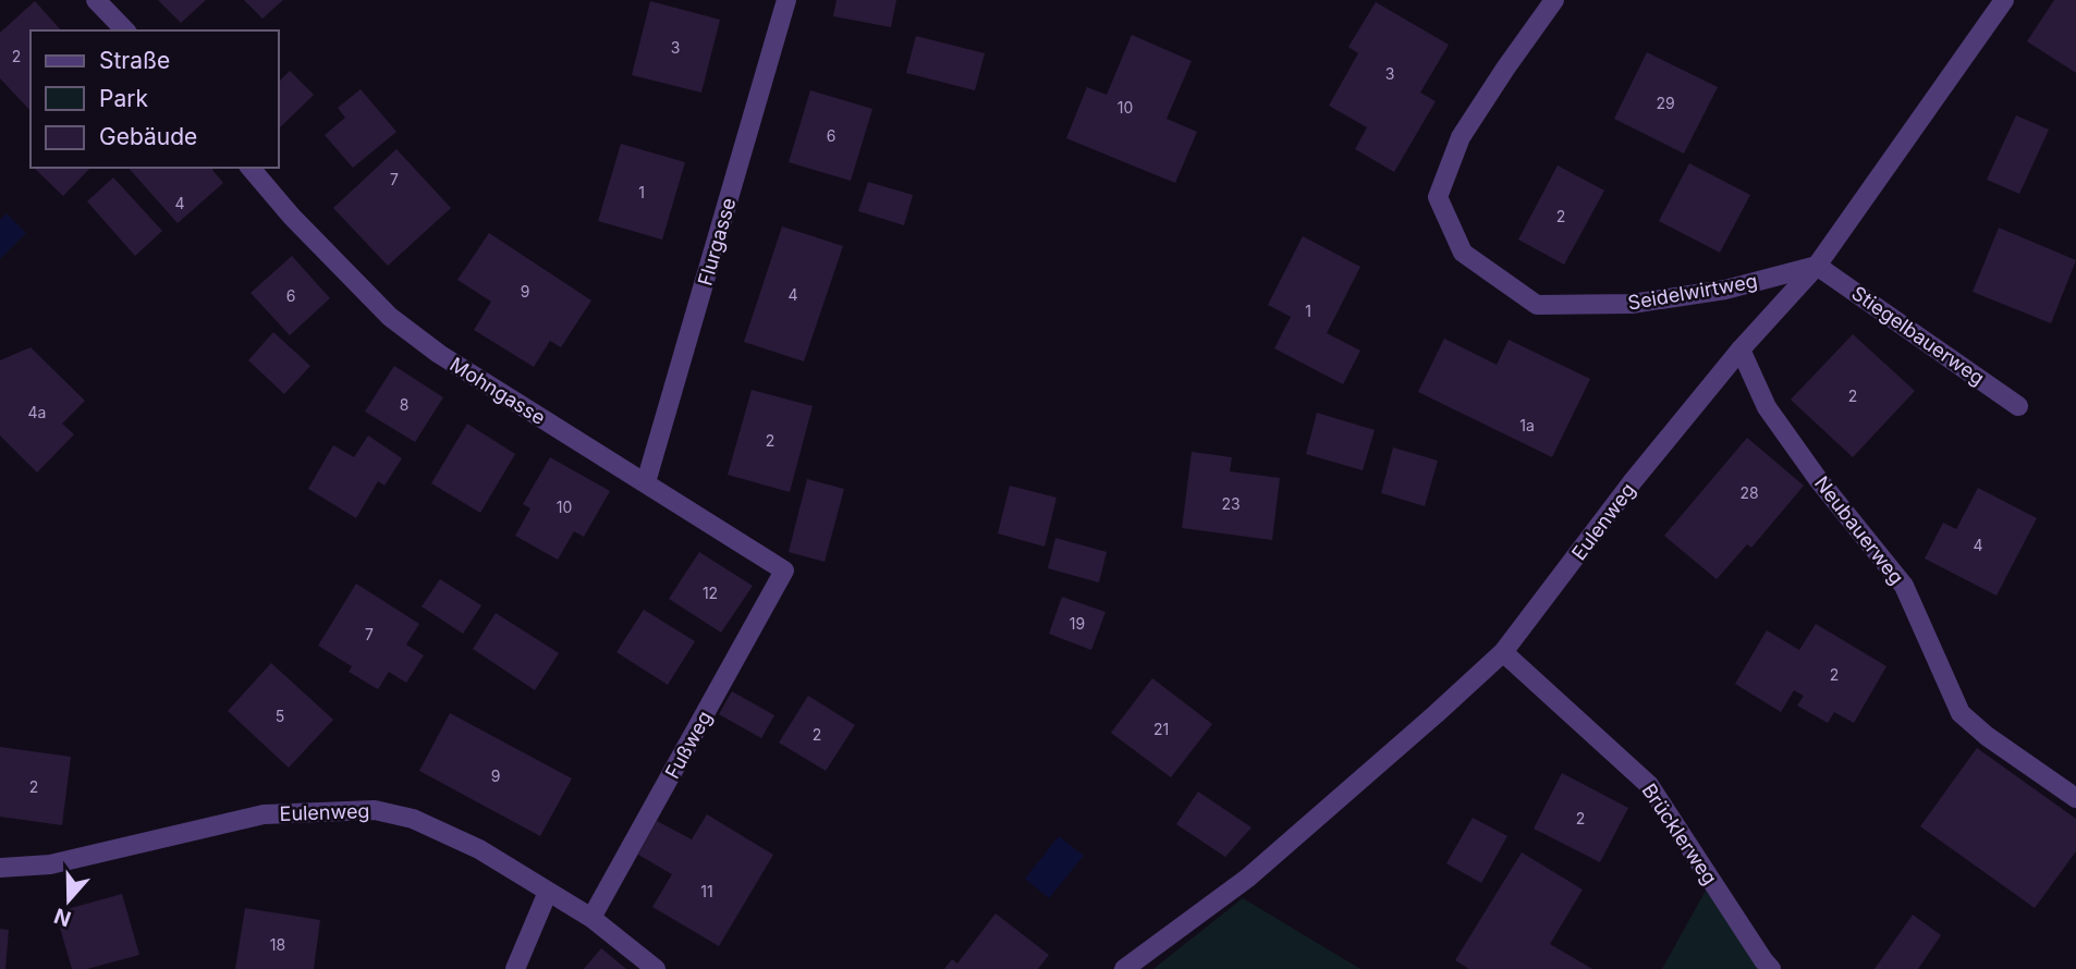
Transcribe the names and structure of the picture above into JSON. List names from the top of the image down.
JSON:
{
  "streets": {
    "street": [
      "Flurgasse",
      "Seidelwirtweg",
      "Stiegelbauerweg",
      "Mohngasse",
      "Eulenweg",
      "Neubauerweg",
      "Fußweg",
      "Brücklerweg"
    ]
  },
  "crossings": [
    ["Flurgasse", "Mohngasse"],
    ["Seidelwirtweg", "Stiegelbauerweg"],
    ["Seidelwirtweg", "Eulenweg"],
    ["Stiegelbauerweg", "Eulenweg"],
    ["Mohngasse", "Fußweg"],
    ["Eulenweg", "Neubauerweg"],
    ["Eulenweg", "Fußweg"],
    ["Eulenweg", "Brücklerweg"]
  ],
  "house_numbers": [
    "3",
    "2",
    "3",
    "29",
    "10",
    "6",
    "7",
    "1",
    "4",
    "2",
    "9",
    "4",
    "6",
    "1",
    "2",
    "8",
    "4a",
    "1a",
    "2",
    "28",
    "23",
    "10",
    "4",
    "12",
    "19",
    "7",
    "2",
    "5",
    "21",
    "2",
    "9",
    "2",
    "2",
    "11",
    "18"
  ],
  "legend": ["Straße", "Park", "Gebäude"],
  "north": "bottom"
}
